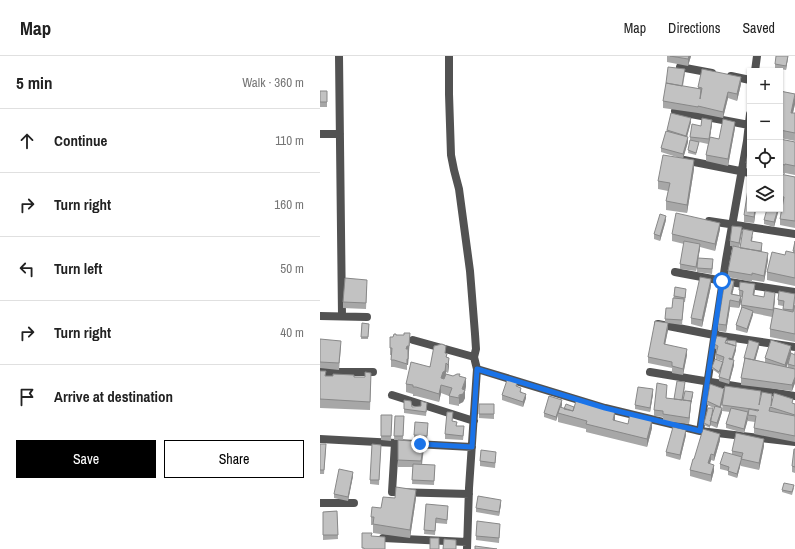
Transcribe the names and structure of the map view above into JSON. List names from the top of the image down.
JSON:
{
  "page": {
    "header": "Map",
    "nav": ["Map", "Directions", "Saved"],
    "heading": ["5 min", "Walk · 360 m"],
    "map_buttons": ["+", "−"],
    "list": [
      ["Continue", "110 m"],
      ["Turn right", "160 m"],
      ["Turn left", "50 m"],
      ["Turn right", "40 m"],
      "Arrive at destination"
    ],
    "buttons": ["Save", "Share"]
  }
}
